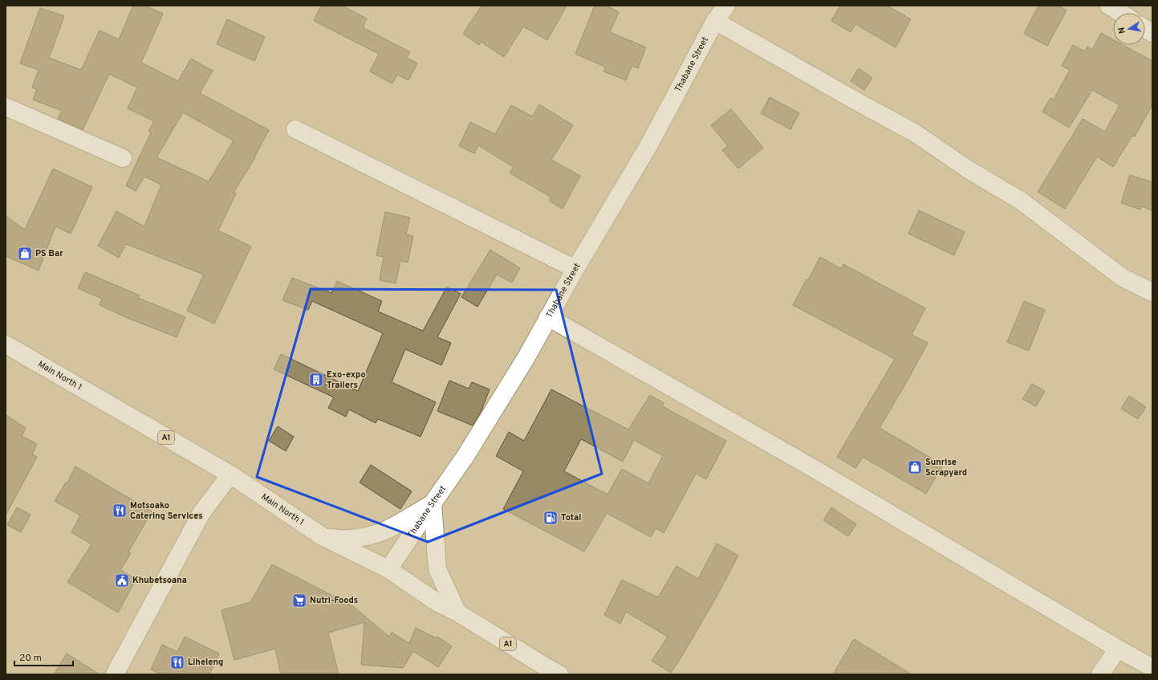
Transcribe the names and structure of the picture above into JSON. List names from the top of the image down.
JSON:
{
  "streets": {
    "street": ["Thabane Street", "Main North 1", "A1"]
  },
  "crossings": [
    ["Thabane Street", "Main North 1"]
  ],
  "places": {
    "shop": ["PS Bar", "Sunrise Scrapyard"],
    "building": ["Exo-expo Trailers"],
    "restaurant": ["Motsoako Catering Services", "Liheleng"],
    "fuel station": ["Total"],
    "public building": ["Khubetsoana"],
    "supermarket": ["Nutri-Foods"]
  },
  "scale_bar": "20 m",
  "north": "left"
}
